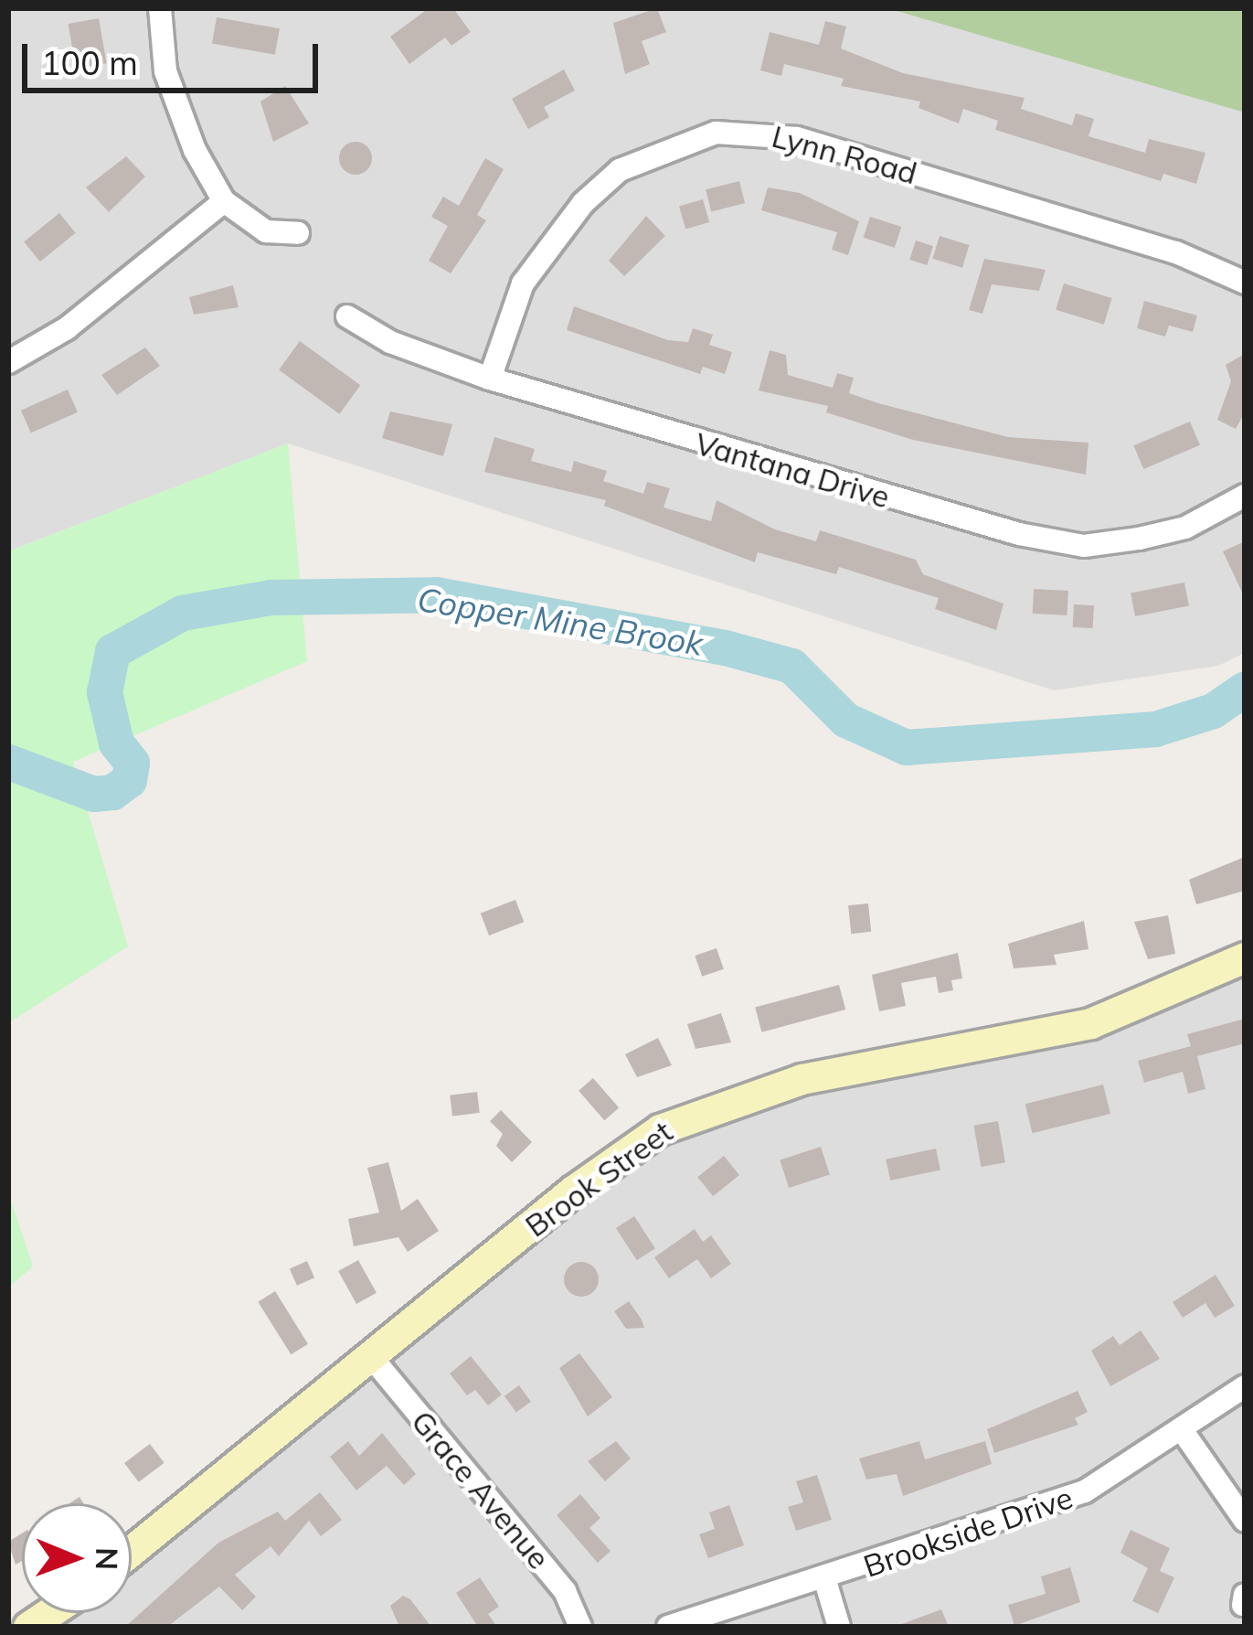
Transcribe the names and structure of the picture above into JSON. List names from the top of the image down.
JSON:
{
  "streets": {
    "street": [
      "Lynn Road",
      "Vantana Drive",
      "Brook Street",
      "Grace Avenue",
      "Brookside Drive"
    ]
  },
  "crossings": [
    ["Lynn Road", "Vantana Drive"],
    ["Brook Street", "Grace Avenue"]
  ],
  "water": ["Copper Mine Brook"],
  "scale_bar": "100 m",
  "north": "right"
}
